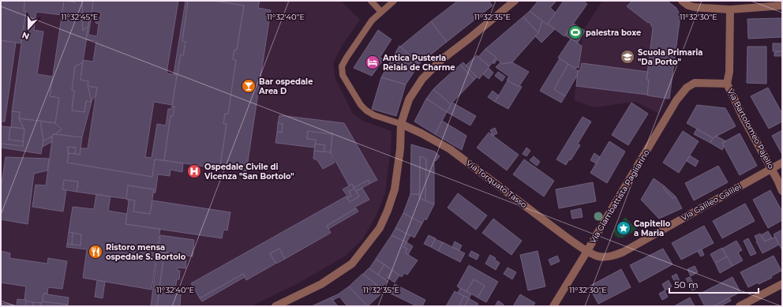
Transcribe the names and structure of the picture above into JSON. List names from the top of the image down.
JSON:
{
  "streets": {
    "street": [
      "Via Bartolomeo Pajello",
      "Via Torquato Tasso",
      "Via Giambattista Pagliarino",
      "Via Galileo Galilei"
    ]
  },
  "crossings": [
    ["Via Bartolomeo Pajello", "Via Giambattista Pagliarino"],
    ["Via Bartolomeo Pajello", "Via Galileo Galilei"],
    ["Via Torquato Tasso", "Via Giambattista Pagliarino"],
    ["Via Torquato Tasso", "Via Galileo Galilei"],
    ["Via Giambattista Pagliarino", "Via Galileo Galilei"]
  ],
  "places": {
    "sports": ["palestra boxe"],
    "school or university": ["Scuola Primaria \"Da Porto\""],
    "hotel": ["Antica Pusterla Relais de Charme"],
    "bar": ["Bar ospedale Area D"],
    "hospital": ["Ospedale Civile di Vicenza \"San Bortolo\""],
    "place": ["Capitello a Maria"],
    "restaurant": ["Ristoro mensa ospedale S. Bortolo"]
  },
  "scale_bar": "50 m",
  "north": "bottom",
  "coordinates": [
    "11°32'45\"E",
    "11°32'35\"E",
    "11°32'30\"E",
    "11°32'40\"E"
  ]
}
